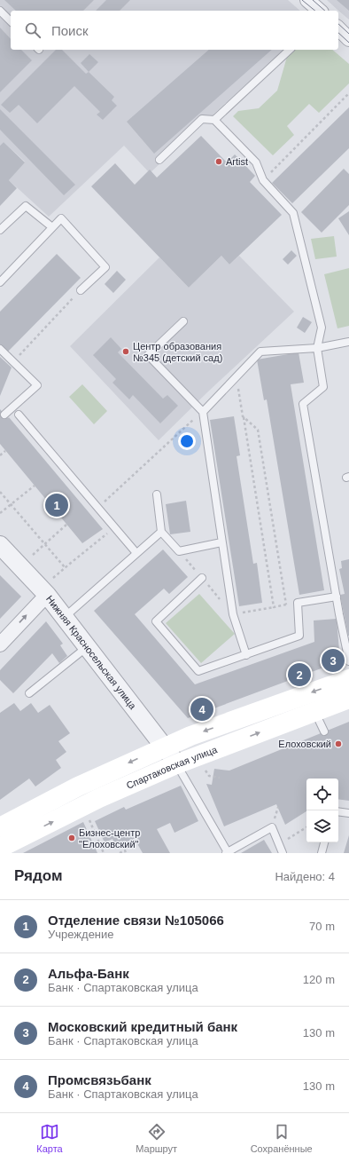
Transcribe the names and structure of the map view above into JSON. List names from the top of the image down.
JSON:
{
  "streets": {
    "main road": ["Спартаковская улица"],
    "street": ["Нижняя Красносельская улица"]
  },
  "crossings": [
    ["Нижняя Красносельская улица", "Спартаковская улица"]
  ],
  "places": [
    "Artist",
    "Центр образования №345 (детский сад)",
    "Елоховский",
    "Бизнес-центр \"Елоховский\""
  ],
  "page": {
    "search": "Поиск",
    "pins": [
      "1",
      "3",
      "2",
      "4"
    ],
    "heading": ["Рядом", "Найдено: 4"],
    "list": [
      {
        "mark": "1",
        "name": "Отделение связи №105066",
        "note": "Учреждение",
        "value": "70 m"
      },
      {
        "mark": "2",
        "name": "Альфа-Банк",
        "note": "Банк · Спартаковская улица",
        "value": "120 m"
      },
      {
        "mark": "3",
        "name": "Московский кредитный банк",
        "note": "Банк · Спартаковская улица",
        "value": "130 m"
      },
      {
        "mark": "4",
        "name": "Промсвязьбанк",
        "note": "Банк · Спартаковская улица",
        "value": "130 m"
      }
    ],
    "nav": ["Карта", "Маршрут", "Сохранённые"]
  }
}
